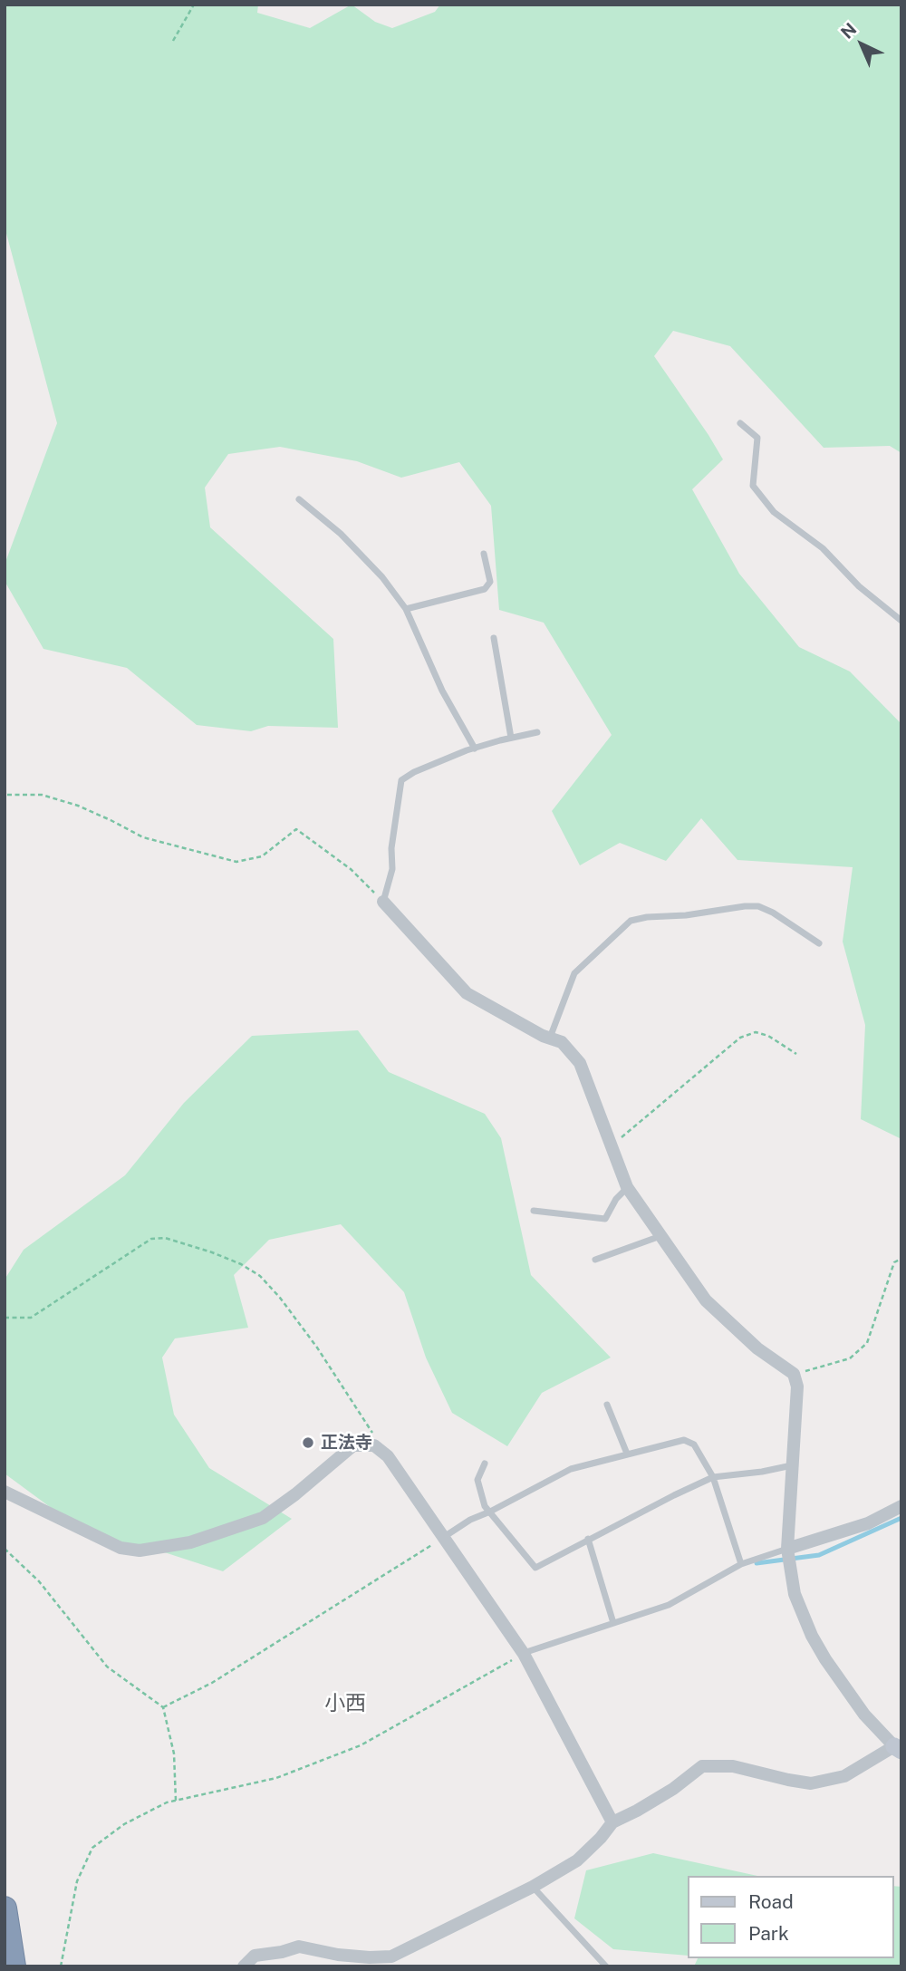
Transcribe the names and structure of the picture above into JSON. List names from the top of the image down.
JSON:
{
  "districts": ["小西"],
  "places": ["正法寺"],
  "legend": ["Road", "Park"],
  "north": "top left"
}
